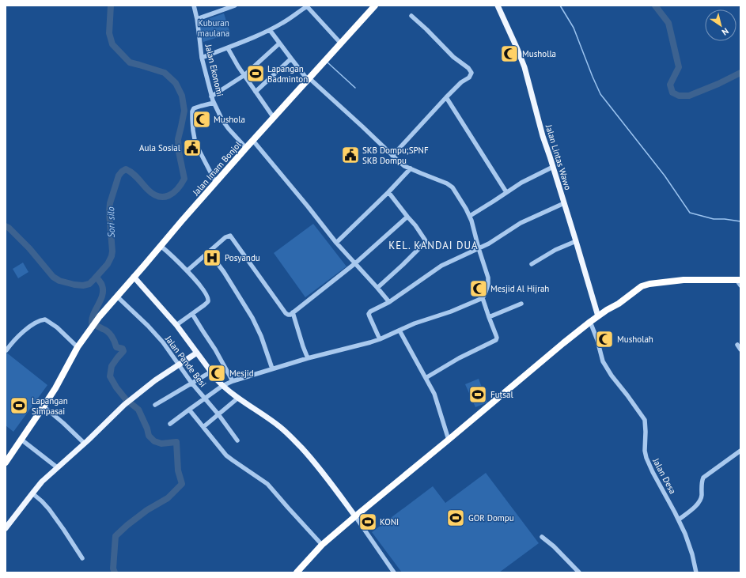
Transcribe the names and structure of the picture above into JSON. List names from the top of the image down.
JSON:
{
  "streets": {
    "highway": ["Jalan Imam Bonjol"],
    "main road": ["Jalan Lintas Wawo"],
    "street": ["Jalan Ekonomi", "Jalan Pande Besi", "Jalan Desa"]
  },
  "crossings": [
    ["Jalan Ekonomi", "Jalan Imam Bonjol"],
    ["Jalan Imam Bonjol", "Jalan Pande Besi"]
  ],
  "districts": ["KEL. KANDAI DUA"],
  "water": ["Sori silo"],
  "parks": ["Kuburan maulana"],
  "places": {
    "mosque": [
      "Musholla",
      "Mushola",
      "Mesjid Al Hijrah",
      "Musholah",
      "Mesjid"
    ],
    "sports": [
      "Lapangan Badminton",
      "Futsal",
      "Lapangan Simpasai",
      "GOR Dompu",
      "KONI"
    ],
    "public building": ["Aula Sosial", "SKB Dompu;SPNF SKB Dompu"],
    "hospital": ["Posyandu"]
  },
  "north": "bottom right"
}
